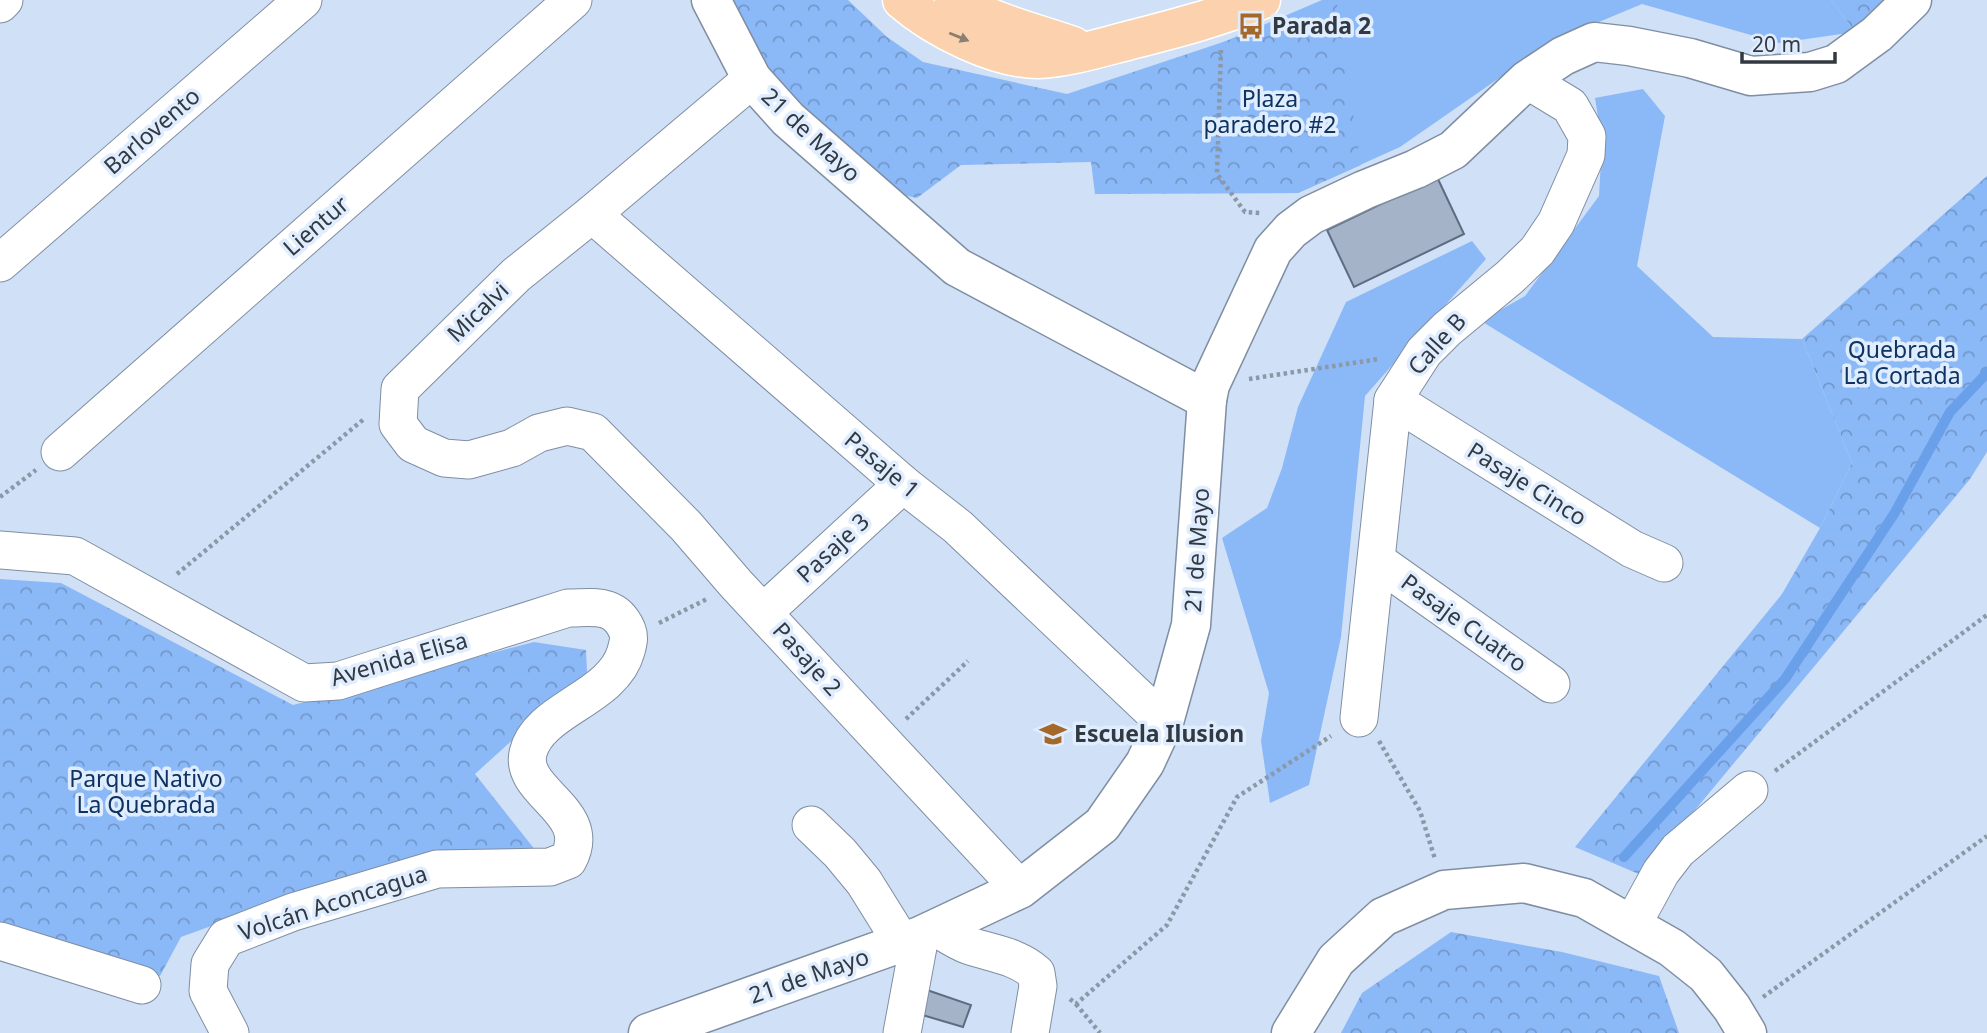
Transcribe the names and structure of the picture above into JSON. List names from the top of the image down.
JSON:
{
  "streets": {
    "street": [
      "Barlovento",
      "21 de Mayo",
      "Lientur",
      "Micalvi",
      "Calle B",
      "Pasaje 1",
      "Pasaje Cinco",
      "Pasaje 3",
      "Pasaje Cuatro",
      "Avenida Elisa",
      "Pasaje 2",
      "Volcán Aconcagua"
    ]
  },
  "crossings": [
    ["21 de Mayo", "Micalvi"],
    ["21 de Mayo", "Pasaje 1"],
    ["21 de Mayo", "Pasaje 2"],
    ["Micalvi", "Pasaje 1"],
    ["Micalvi", "Pasaje 2"],
    ["Calle B", "Pasaje Cinco"],
    ["Calle B", "Pasaje Cuatro"],
    ["Pasaje 1", "Pasaje 3"],
    ["Pasaje 3", "Pasaje 2"],
    ["Avenida Elisa", "Volcán Aconcagua"]
  ],
  "parks": ["Plaza paradero #2", "Quebrada La Cortada", "Parque Nativo La Quebrada"],
  "places": {
    "bus stop": ["Parada 2"],
    "school or university": ["Escuela Ilusion"]
  },
  "scale_bar": "20 m"
}
